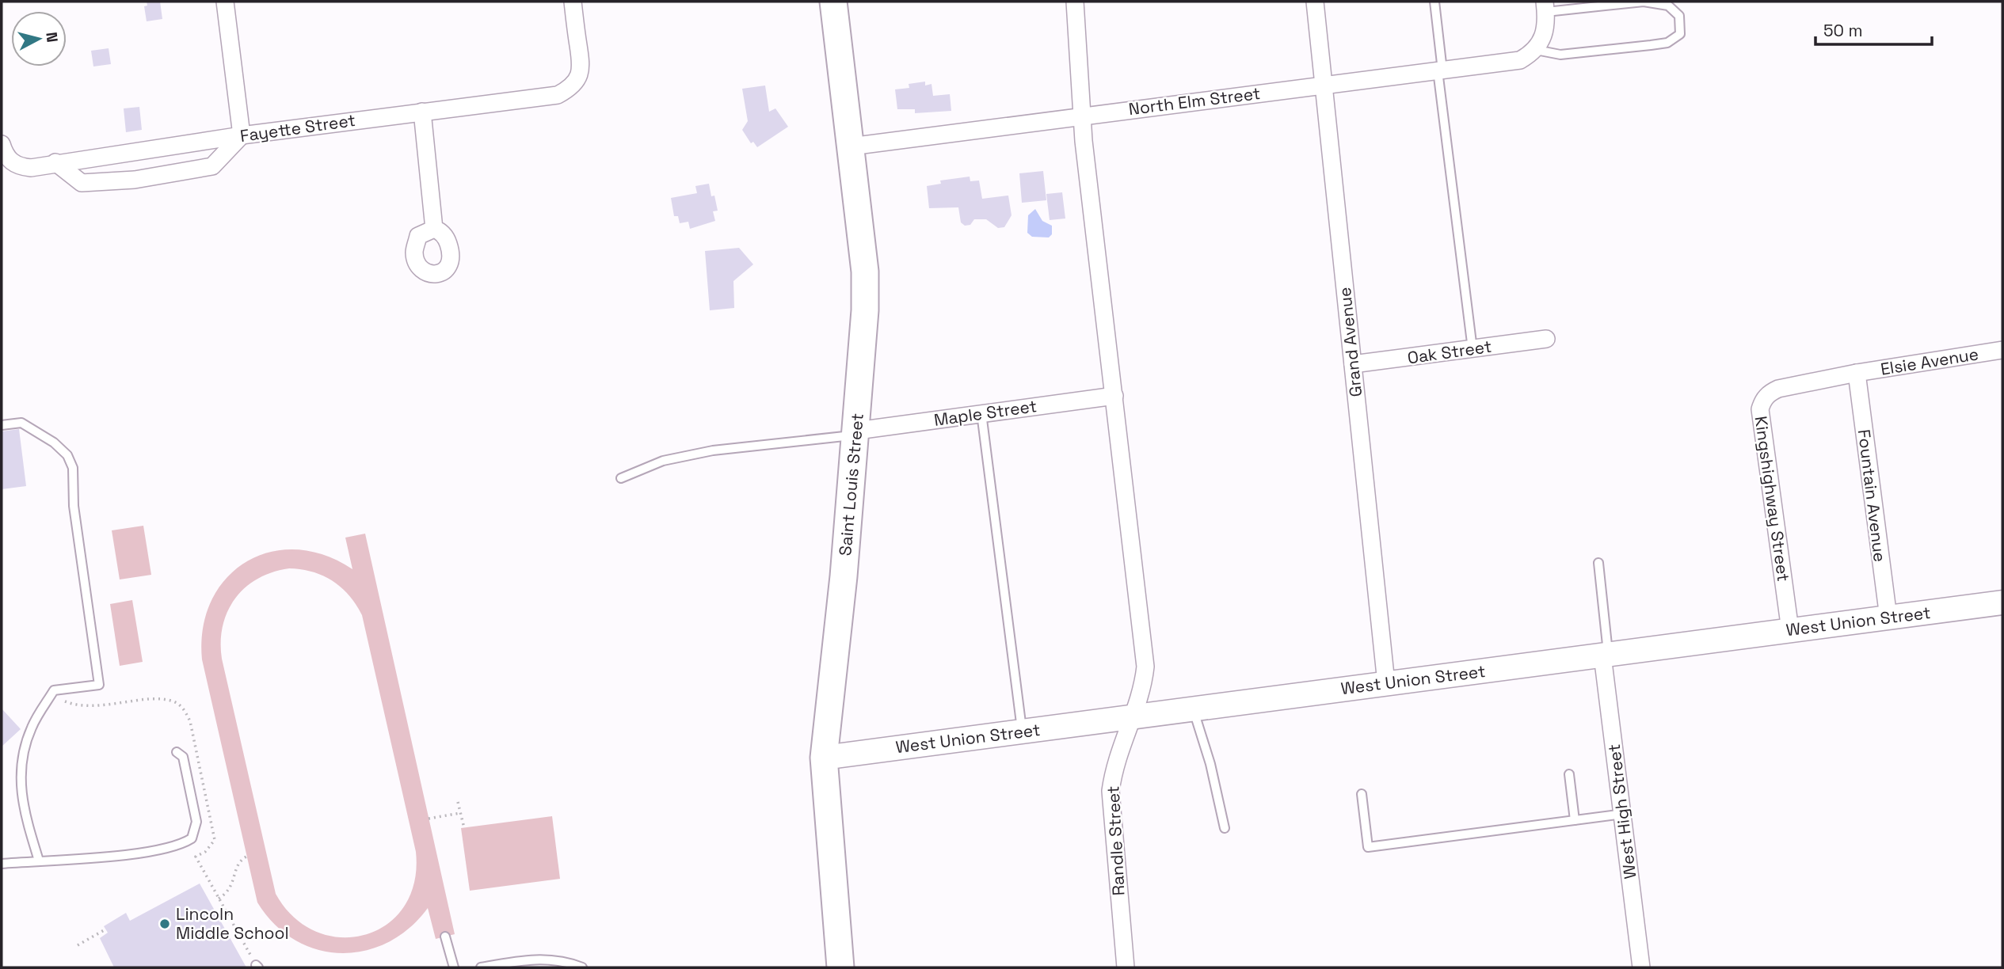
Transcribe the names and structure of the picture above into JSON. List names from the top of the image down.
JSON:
{
  "streets": {
    "main road": ["Saint Louis Street"],
    "street": [
      "North Elm Street",
      "Fayette Street",
      "Grand Avenue",
      "Oak Street",
      "Elsie Avenue",
      "Maple Street",
      "Fountain Avenue",
      "Kingshighway Street",
      "West Union Street",
      "West High Street",
      "Randle Street"
    ]
  },
  "crossings": [
    ["North Elm Street", "Grand Avenue"],
    ["North Elm Street", "Saint Louis Street"],
    ["North Elm Street", "Randle Street"],
    ["Grand Avenue", "Oak Street"],
    ["Grand Avenue", "West Union Street"],
    ["Elsie Avenue", "Fountain Avenue"],
    ["Elsie Avenue", "Kingshighway Street"],
    ["Maple Street", "Saint Louis Street"],
    ["Maple Street", "Randle Street"],
    ["Saint Louis Street", "West Union Street"],
    ["Fountain Avenue", "Kingshighway Street"],
    ["Fountain Avenue", "West Union Street"],
    ["Kingshighway Street", "West Union Street"],
    ["West Union Street", "West High Street"],
    ["West Union Street", "Randle Street"]
  ],
  "places": ["Lincoln Middle School"],
  "scale_bar": "50 m",
  "north": "right"
}
